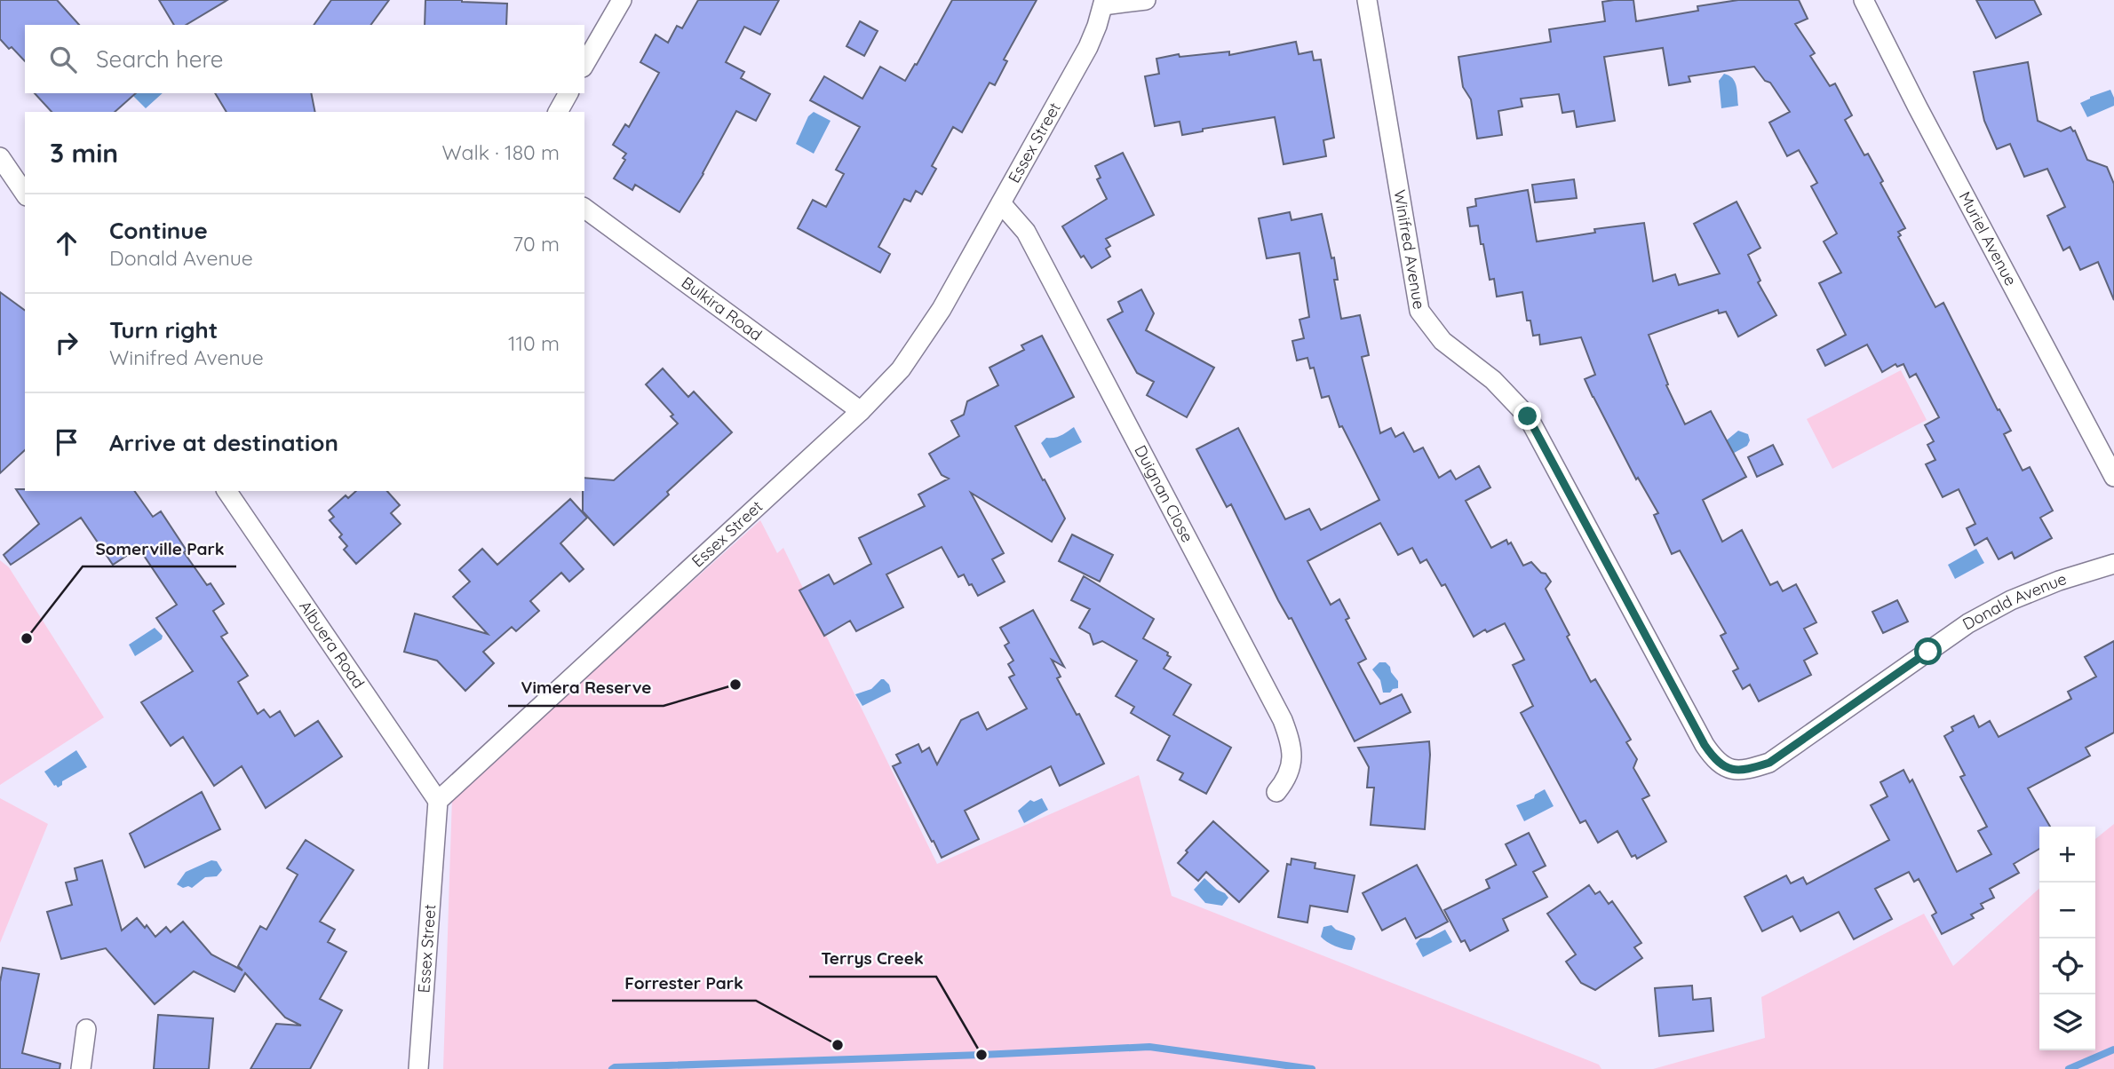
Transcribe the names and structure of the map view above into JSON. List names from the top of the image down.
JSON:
{
  "streets": {
    "street": [
      "Essex Street",
      "Muriel Avenue",
      "Winifred Avenue",
      "Bulkira Road",
      "Duignan Close",
      "Donald Avenue",
      "Albuera Road"
    ]
  },
  "crossings": [
    ["Essex Street", "Bulkira Road"],
    ["Essex Street", "Duignan Close"],
    ["Essex Street", "Albuera Road"],
    ["Winifred Avenue", "Donald Avenue"]
  ],
  "places": [
    "Somerville Park",
    "Vimera Reserve",
    "Forrester Park",
    "Terrys Creek"
  ],
  "page": {
    "search": "Search here",
    "heading": ["3 min", "Walk · 180 m"],
    "list": [
      ["Continue", "Donald Avenue", "70 m"],
      ["Turn right", "Winifred Avenue", "110 m"],
      "Arrive at destination"
    ],
    "map_buttons": ["+", "−"]
  }
}
